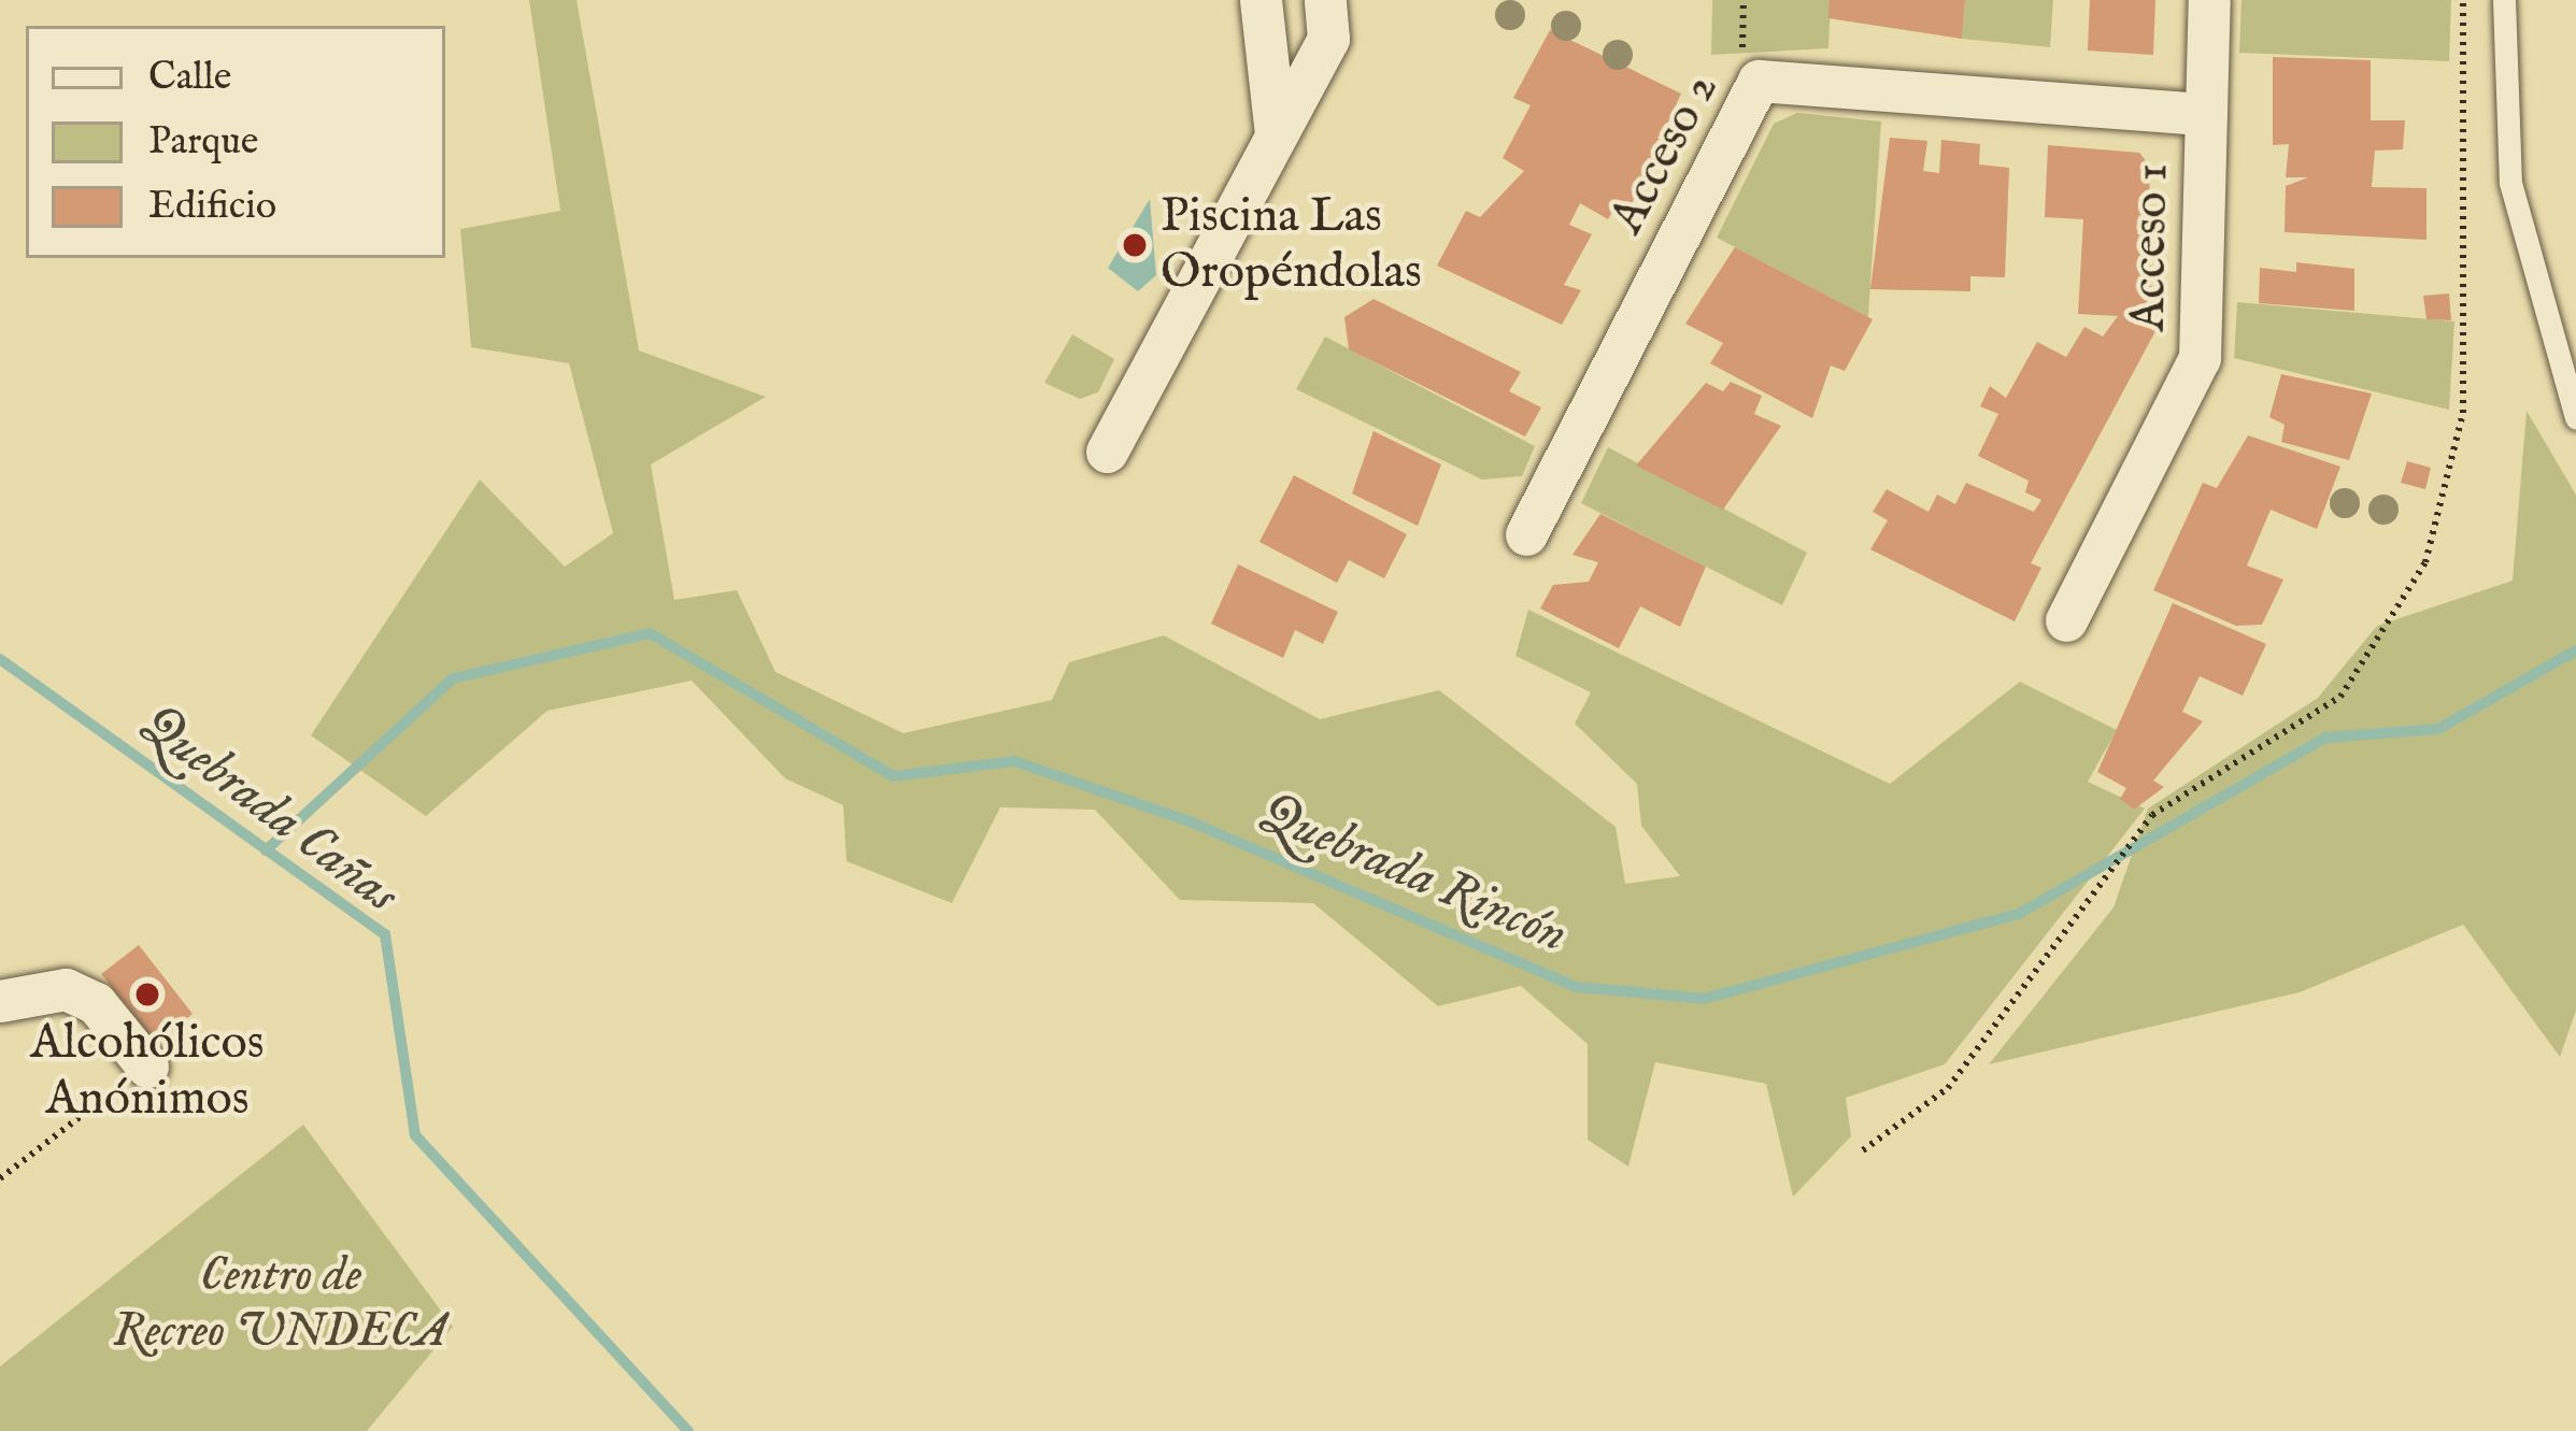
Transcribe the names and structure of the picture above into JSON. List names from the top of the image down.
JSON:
{
  "streets": {
    "street": ["Acceso 2", "Acceso 1"]
  },
  "crossings": [
    ["Acceso 2", "Acceso 1"]
  ],
  "water": ["Quebrada Cañas", "Quebrada Rincón"],
  "parks": ["Centro de Recreo UNDECA"],
  "places": ["Piscina Las Oropéndolas", "Alcohólicos Anónimos"],
  "legend": ["Calle", "Parque", "Edificio"]
}
